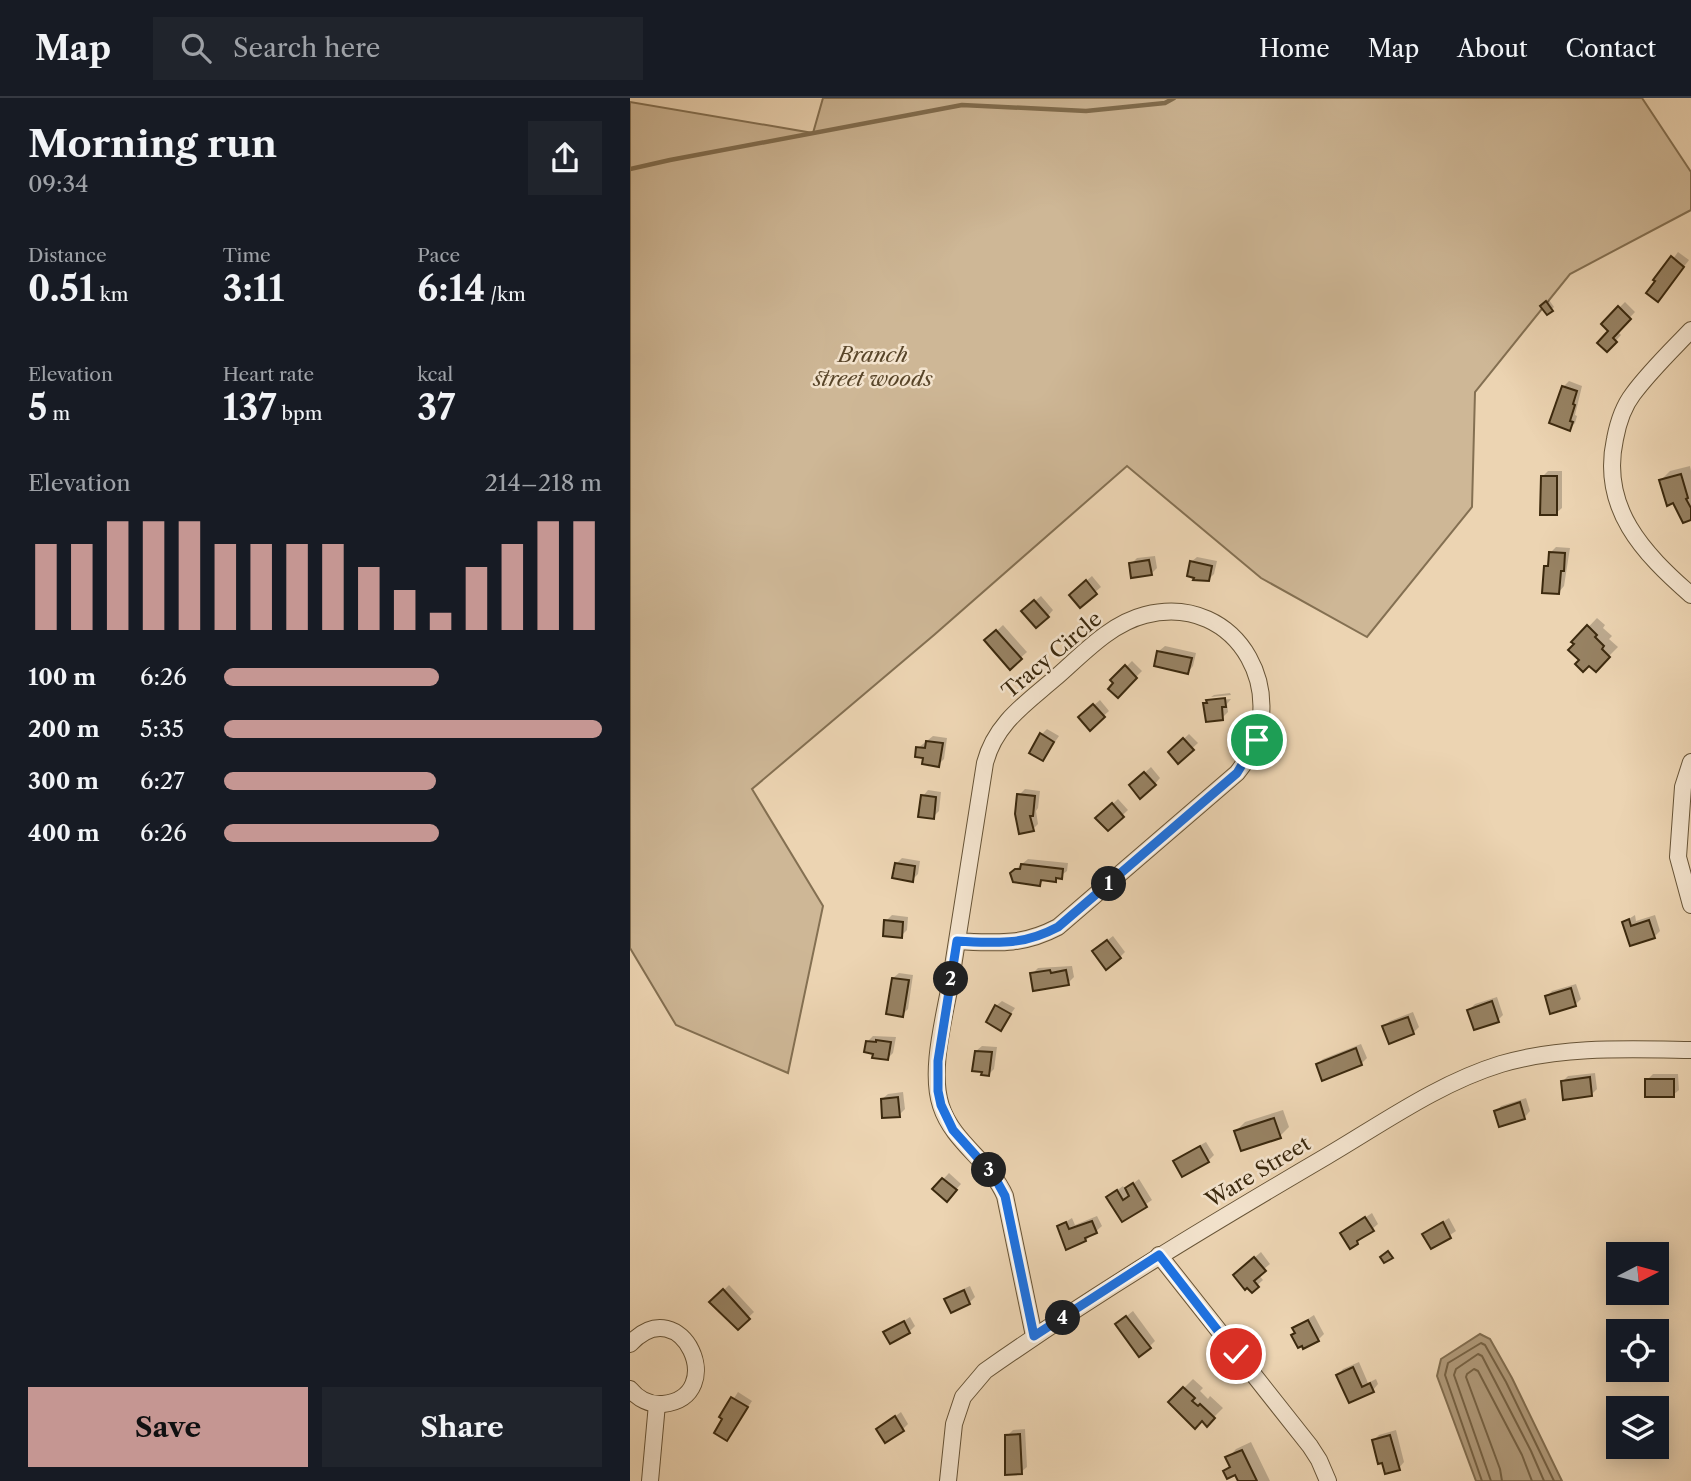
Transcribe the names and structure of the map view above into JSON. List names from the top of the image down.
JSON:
{
  "streets": {
    "street": ["Tracy Circle", "Ware Street"]
  },
  "crossings": [
    ["Tracy Circle", "Ware Street"]
  ],
  "parks": ["Branch street woods"],
  "north": "right",
  "page": {
    "header": "Map",
    "search": "Search here",
    "nav": [
      "Home",
      "Map",
      "About",
      "Contact"
    ],
    "heading": ["Morning run", "09:34"],
    "stats": [
      ["Distance", "0.51 km"],
      ["Time", "3:11"],
      ["Pace", "6:14 /km"],
      ["Elevation", "5 m"],
      ["Heart rate", "137 bpm"],
      ["kcal", "37"]
    ],
    "chart": ["Elevation", "214–218 m"],
    "list": [
      {
        "name": "100 m",
        "note": "6:26"
      },
      {
        "name": "200 m",
        "note": "5:35"
      },
      {
        "name": "300 m",
        "note": "6:27"
      },
      {
        "name": "400 m",
        "note": "6:26"
      }
    ],
    "pins": [
      "1",
      "2",
      "3",
      "4"
    ],
    "buttons": ["Save", "Share"]
  }
}
